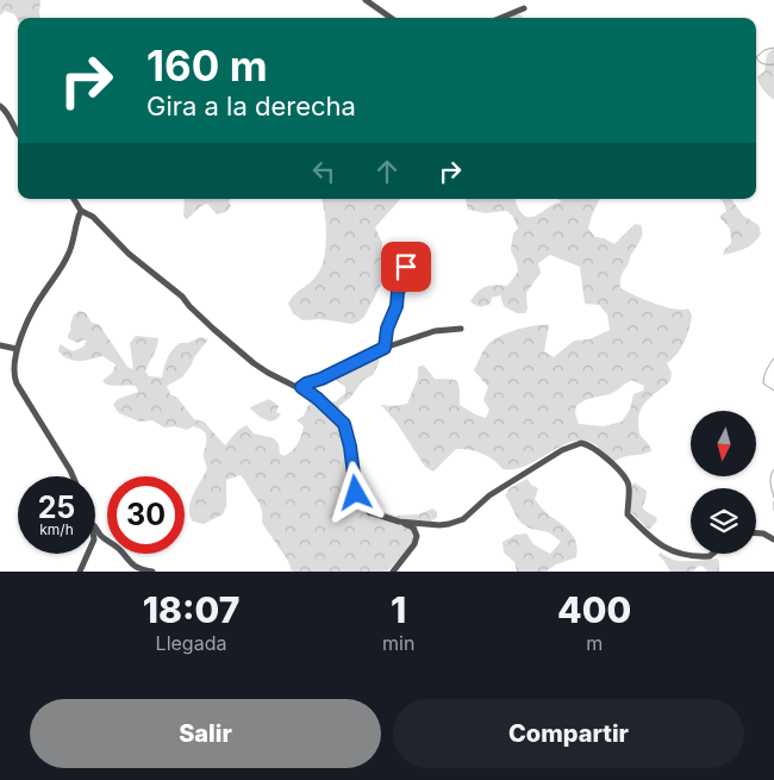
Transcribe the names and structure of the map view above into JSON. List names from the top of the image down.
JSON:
{
  "north": "bottom",
  "page": {
    "turn": ["160 m", "Gira a la derecha"],
    "speed": "25 km/h",
    "limit": "30",
    "eta": [
      "18:07",
      "Llegada",
      "1",
      "min",
      "400",
      "m"
    ],
    "buttons": ["Salir", "Compartir"]
  }
}
